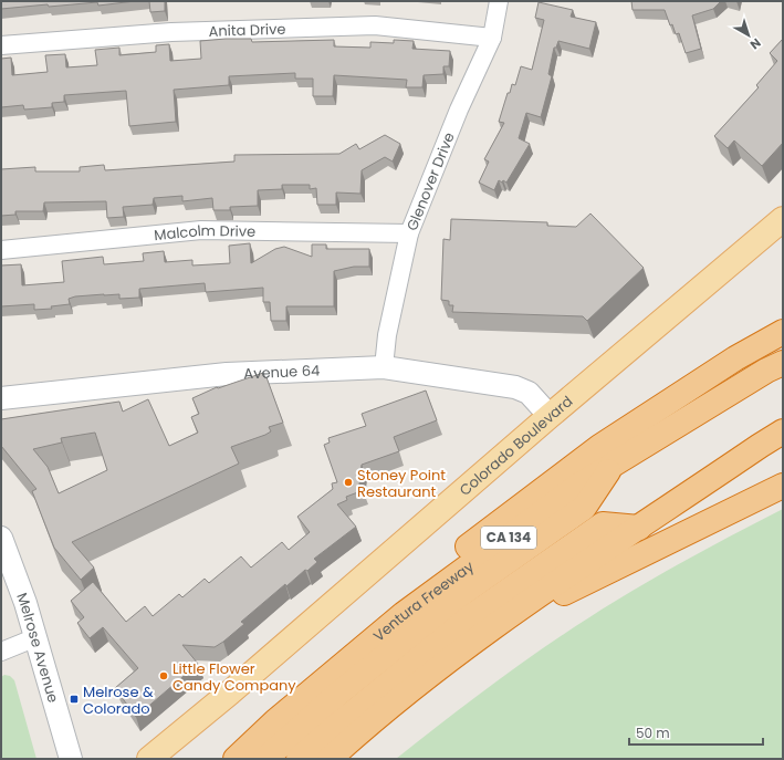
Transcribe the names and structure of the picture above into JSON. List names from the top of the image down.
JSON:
{
  "streets": {
    "highway": ["CA 134", "Ventura Freeway"],
    "main road": ["Colorado Boulevard"],
    "street": [
      "Anita Drive",
      "Glenover Drive",
      "Malcolm Drive",
      "Avenue 64",
      "Melrose Avenue"
    ]
  },
  "crossings": [
    ["Anita Drive", "Glenover Drive"],
    ["Glenover Drive", "Malcolm Drive"],
    ["Glenover Drive", "Avenue 64"],
    ["Avenue 64", "Colorado Boulevard"]
  ],
  "places": {
    "other": ["Stoney Point Restaurant", "Little Flower Candy Company"],
    "transit": ["Melrose & Colorado"]
  },
  "scale_bar": "50 m",
  "north": "bottom right"
}
